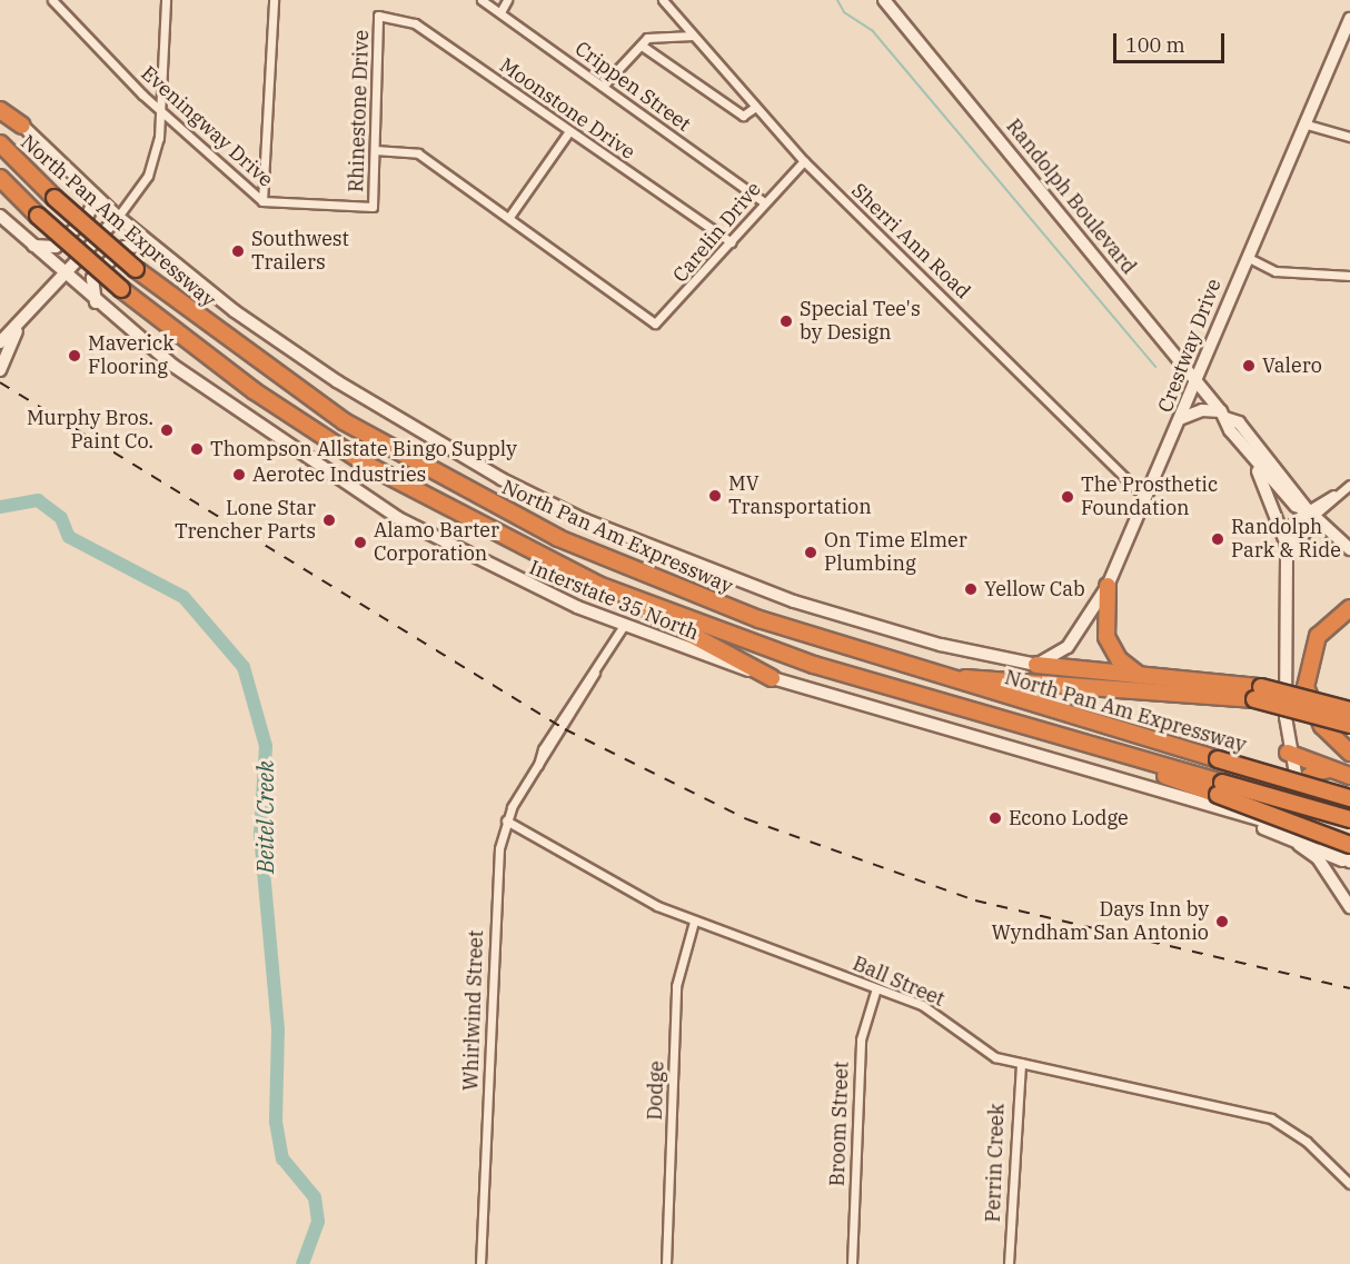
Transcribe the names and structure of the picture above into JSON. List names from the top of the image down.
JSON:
{
  "streets": {
    "highway": ["North Pan Am Expressway"],
    "main road": ["Randolph Boulevard", "Crestway Drive", "Interstate 35 North"],
    "street": [
      "Crippen Street",
      "Moonstone Drive",
      "Rhinestone Drive",
      "Eveningway Drive",
      "Carelin Drive",
      "Sherri Ann Road",
      "Ball Street",
      "Whirlwind Street",
      "Dodge",
      "Broom Street",
      "Perrin Creek"
    ]
  },
  "crossings": [
    ["Crippen Street", "Carelin Drive"],
    ["Moonstone Drive", "Rhinestone Drive"],
    ["Moonstone Drive", "Carelin Drive"],
    ["Rhinestone Drive", "Eveningway Drive"],
    ["Randolph Boulevard", "Crestway Drive"],
    ["Carelin Drive", "Sherri Ann Road"],
    ["Sherri Ann Road", "Crestway Drive"],
    ["Interstate 35 North", "Whirlwind Street"],
    ["Ball Street", "Whirlwind Street"],
    ["Ball Street", "Dodge"],
    ["Ball Street", "Broom Street"],
    ["Ball Street", "Perrin Creek"]
  ],
  "water": ["Beitel Creek"],
  "places": [
    "Southwest Trailers",
    "Special Tee's by Design",
    "Maverick Flooring",
    "Valero",
    "Murphy Bros. Paint Co.",
    "Thompson Allstate Bingo Supply",
    "Aerotec Industries",
    "MV Transportation",
    "The Prosthetic Foundation",
    "Lone Star Trencher Parts",
    "Randolph Park & Ride",
    "Alamo Barter Corporation",
    "On Time Elmer Plumbing",
    "Yellow Cab",
    "Econo Lodge",
    "Days Inn by Wyndham San Antonio"
  ],
  "scale_bar": "100 m"
}
